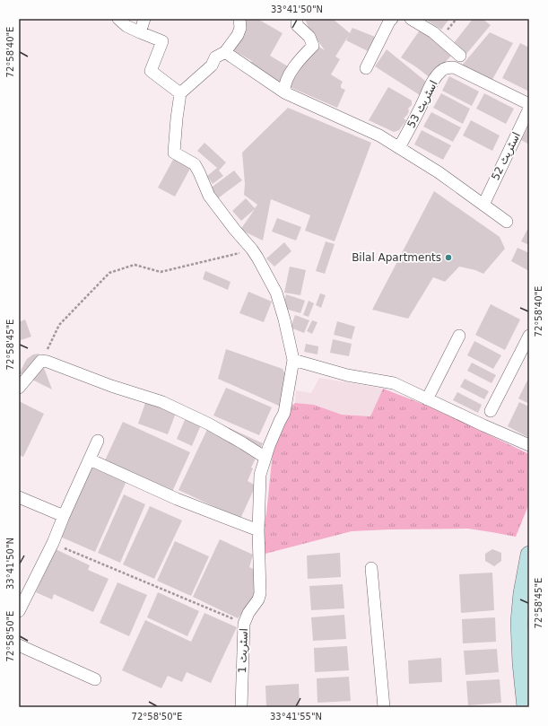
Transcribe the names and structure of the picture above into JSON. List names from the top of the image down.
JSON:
{
  "streets": {
    "street": ["اسٹریٹ 53", "اسٹریٹ 52", "اسٹریٹ 1"]
  },
  "places": ["Bilal Apartments"],
  "coordinates": [
    "33°41'50\"N",
    "72°58'40\"E",
    "72°58'45\"E",
    "72°58'50\"E",
    "33°41'55\"N"
  ]
}
